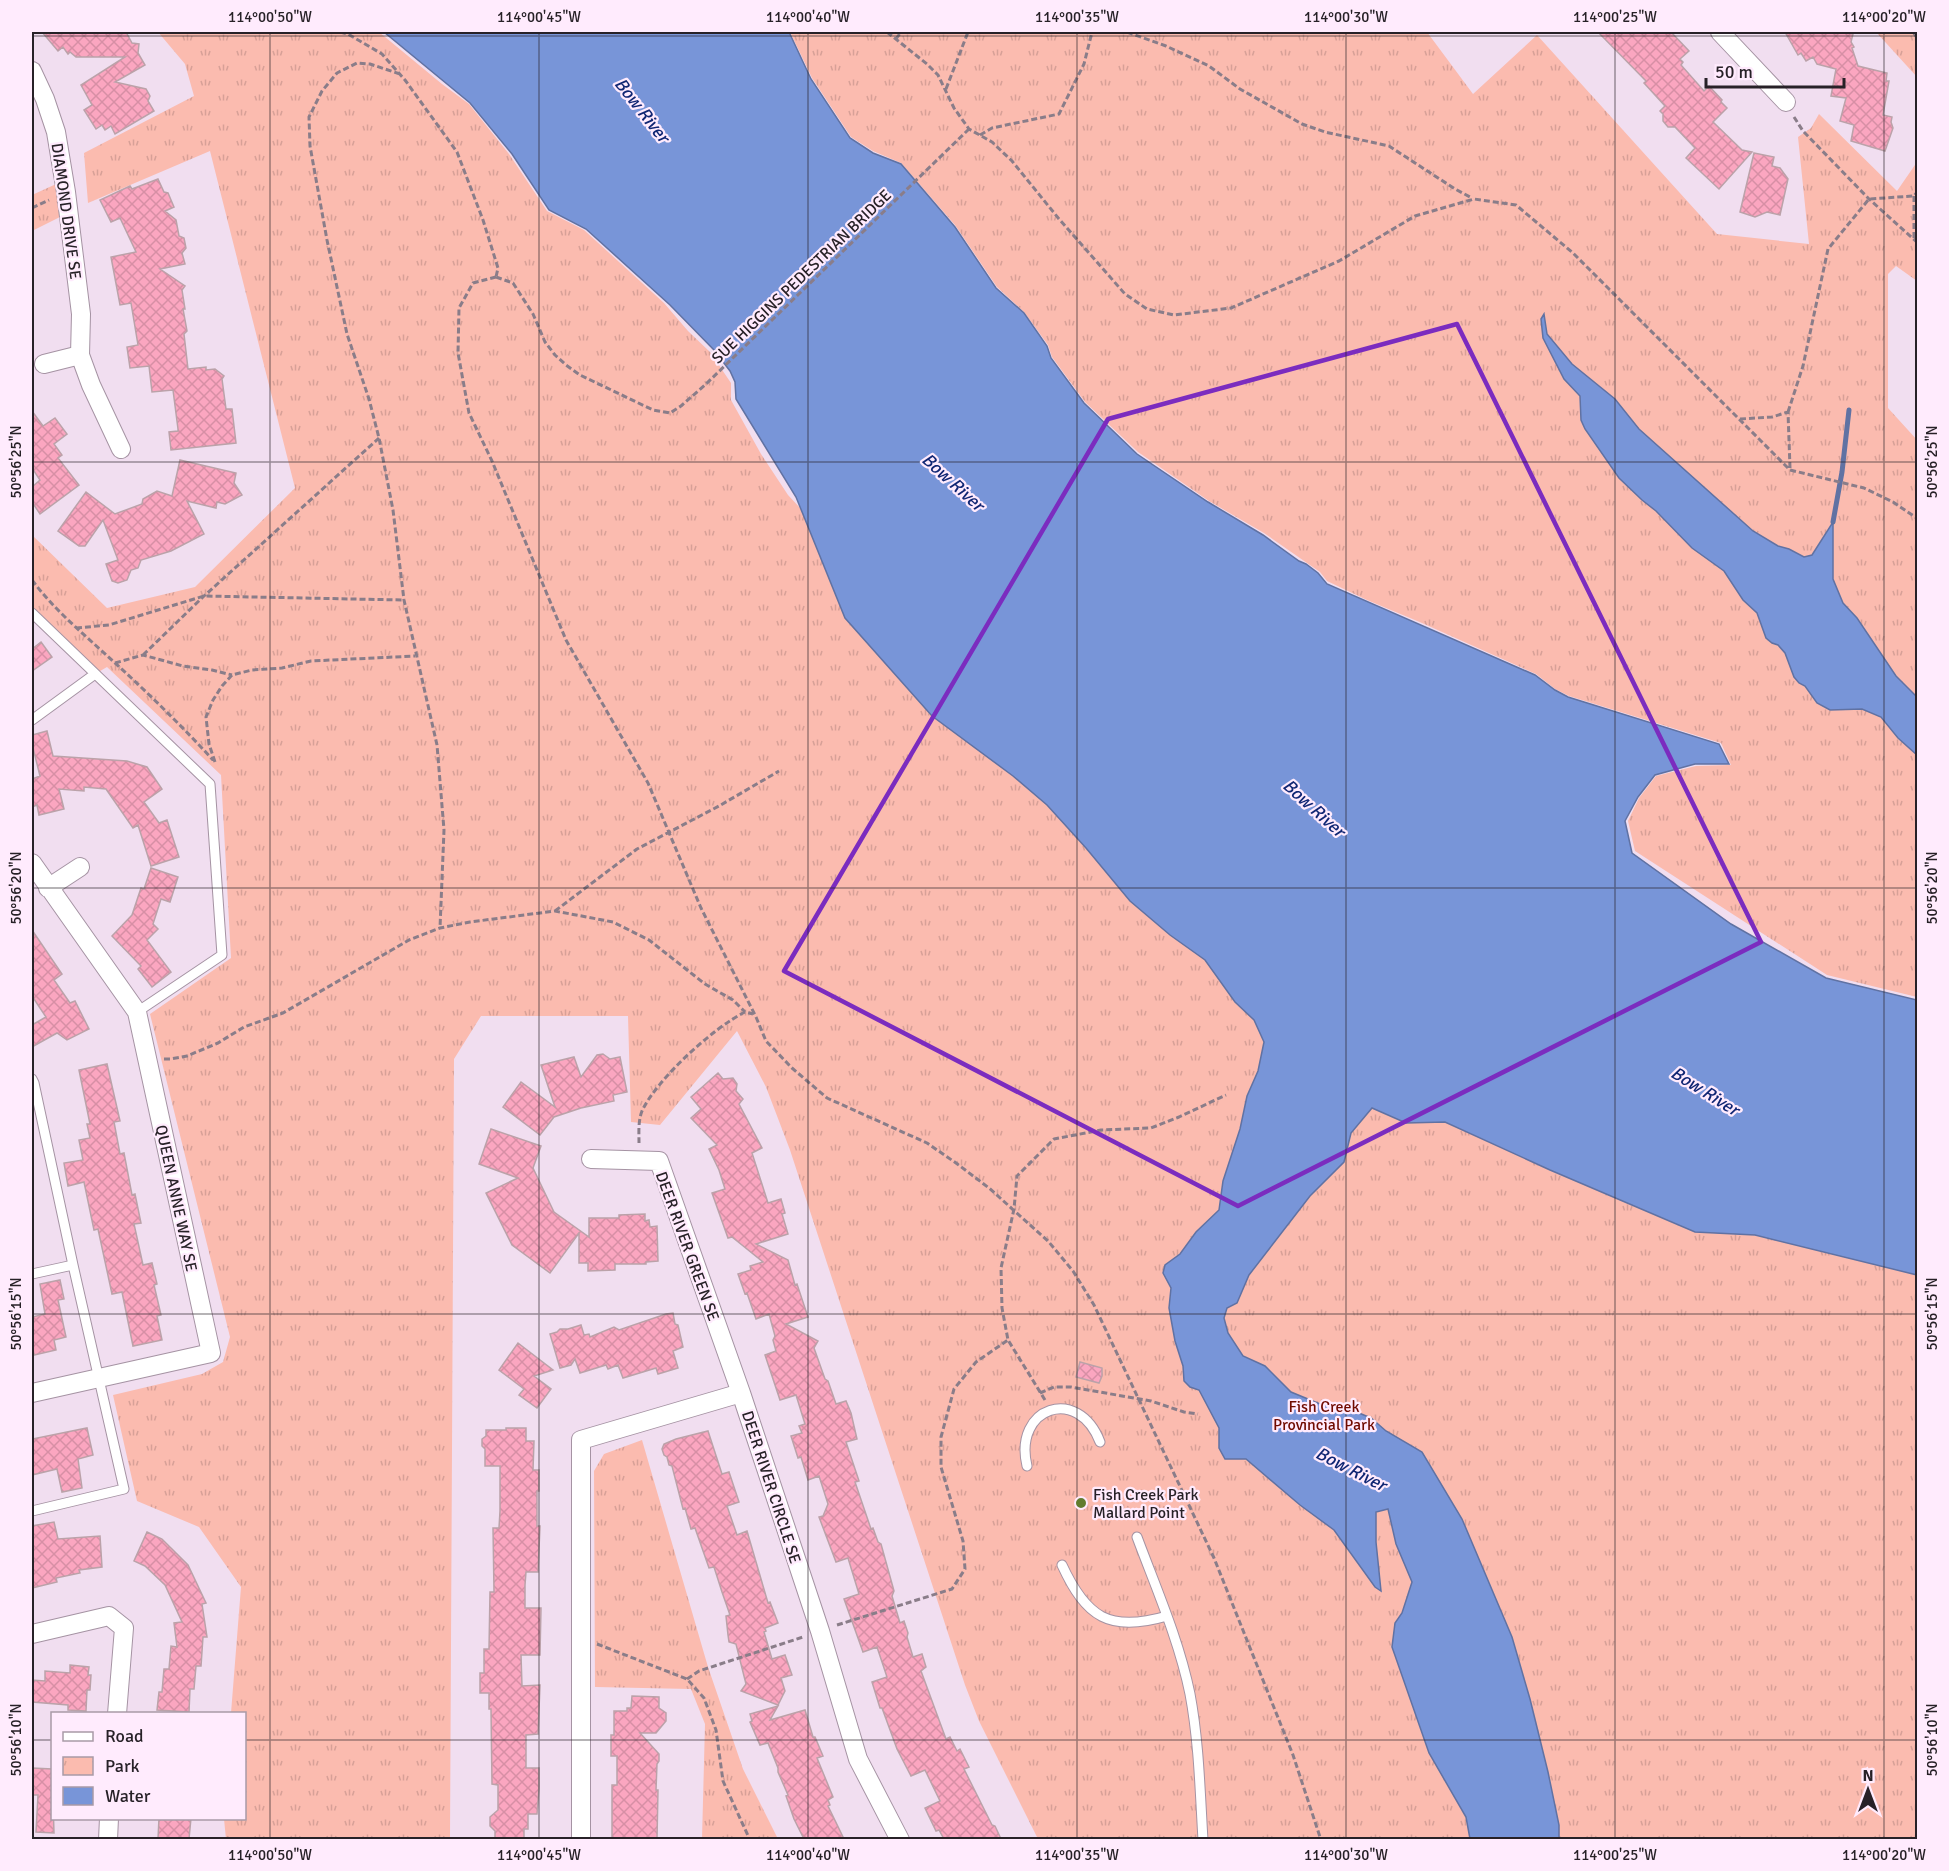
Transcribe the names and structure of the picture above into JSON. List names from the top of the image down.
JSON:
{
  "streets": {
    "street": [
      "DIAMOND DRIVE SE",
      "QUEEN ANNE WAY SE",
      "DEER RIVER GREEN SE",
      "DEER RIVER CIRCLE SE"
    ],
    "path": ["SUE HIGGINS PEDESTRIAN BRIDGE"]
  },
  "crossings": [
    ["DEER RIVER GREEN SE", "DEER RIVER CIRCLE SE"]
  ],
  "water": ["Bow River"],
  "parks": ["Fish Creek Provincial Park"],
  "places": ["Fish Creek Park Mallard Point"],
  "legend": ["Road", "Park", "Water"],
  "scale_bar": "50 m",
  "north": "top",
  "coordinates": [
    "114°00'50\"W",
    "114°00'45\"W",
    "114°00'40\"W",
    "114°00'35\"W",
    "114°00'30\"W",
    "114°00'25\"W",
    "114°00'20\"W",
    "50°56'25\"N",
    "50°56'20\"N",
    "50°56'15\"N",
    "50°56'10\"N"
  ]
}
